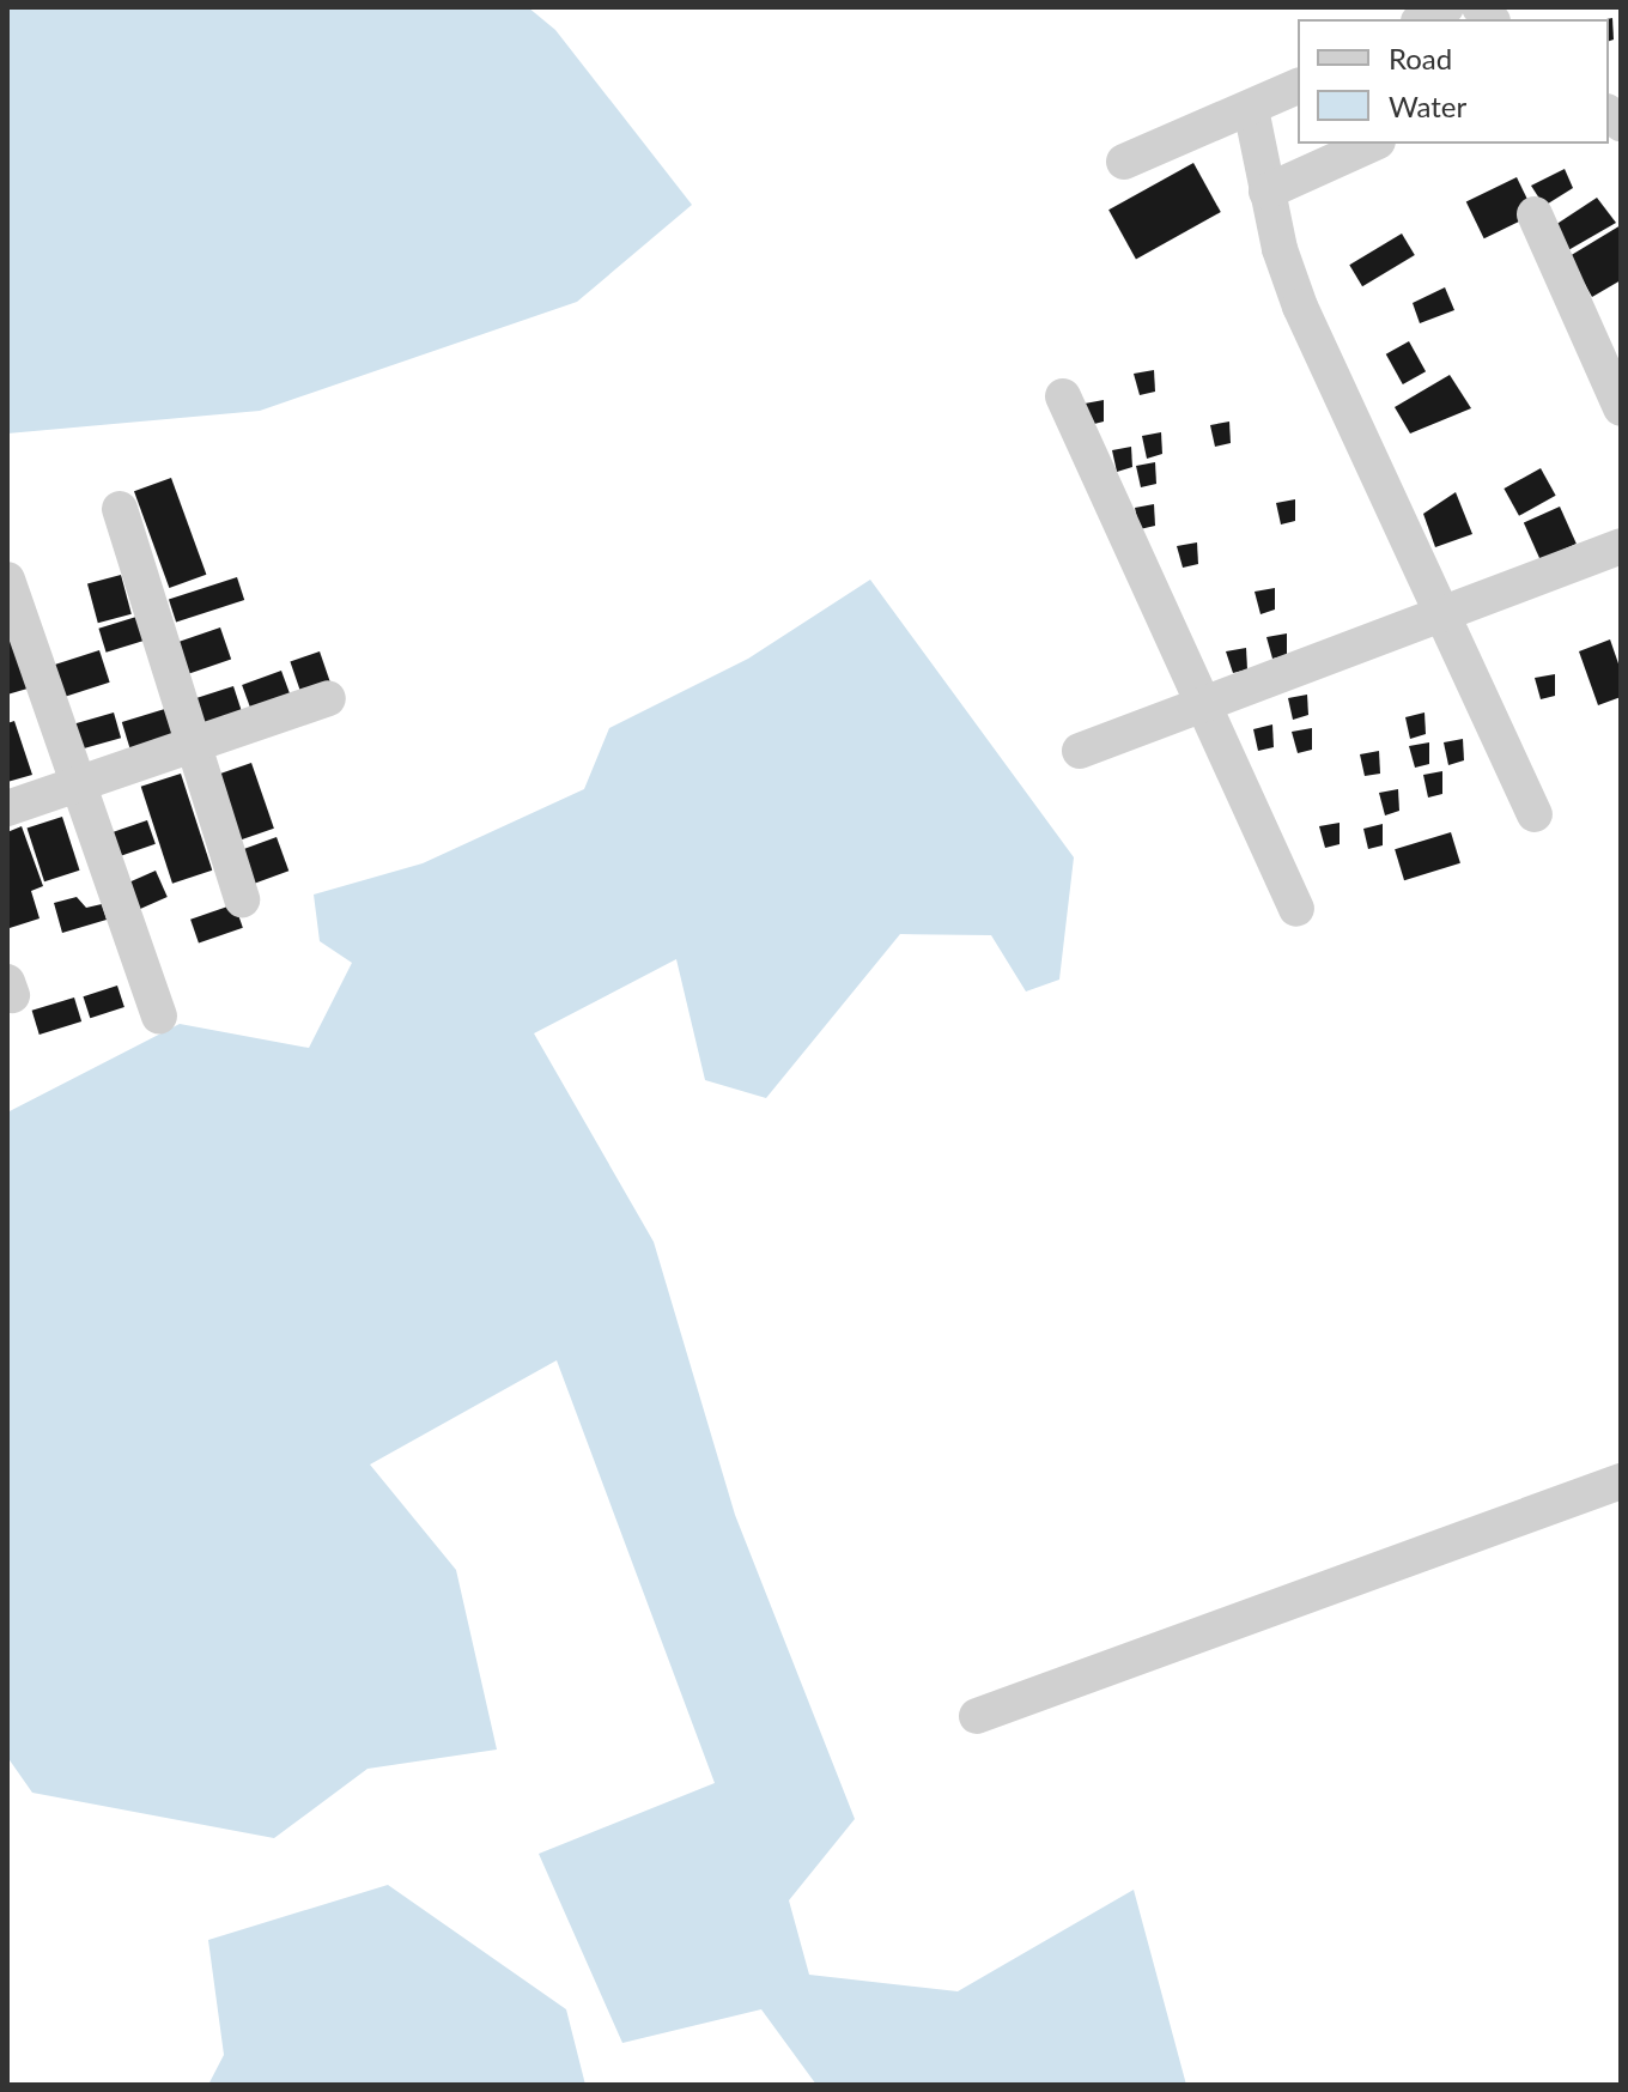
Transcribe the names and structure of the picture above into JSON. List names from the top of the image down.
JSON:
{
  "legend": ["Road", "Water"]
}
